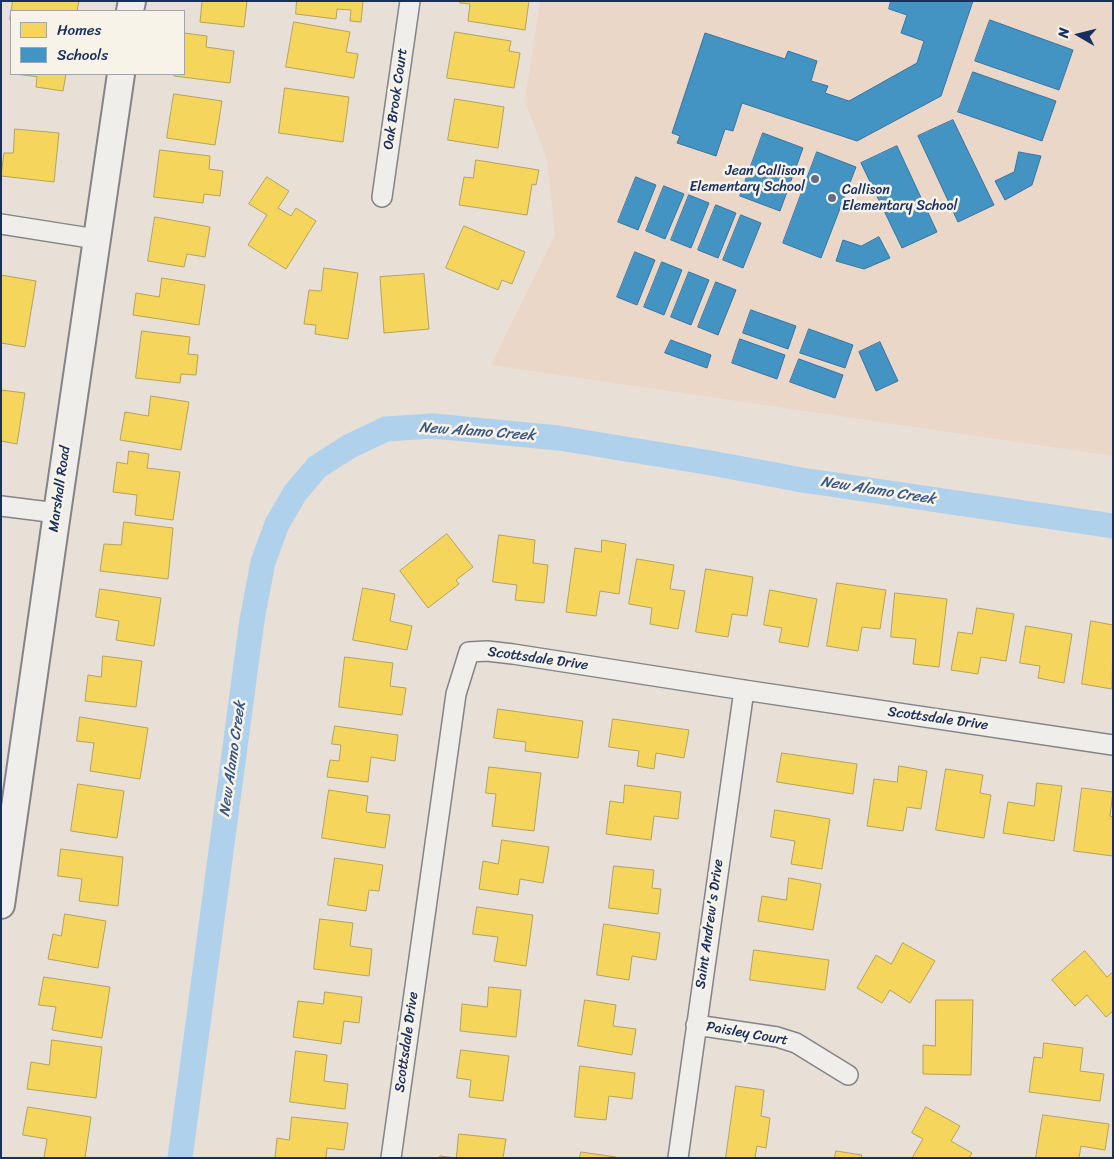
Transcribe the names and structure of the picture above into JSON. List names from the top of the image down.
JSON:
{
  "streets": {
    "street": [
      "Oak Brook Court",
      "Marshall Road",
      "Scottsdale Drive",
      "Saint Andrew's Drive",
      "Paisley Court"
    ]
  },
  "crossings": [
    ["Scottsdale Drive", "Saint Andrew's Drive"],
    ["Saint Andrew's Drive", "Paisley Court"]
  ],
  "water": ["New Alamo Creek"],
  "places": ["Jean Callison Elementary School", "Callison Elementary School"],
  "legend": ["Homes", "Schools"],
  "north": "left"
}
